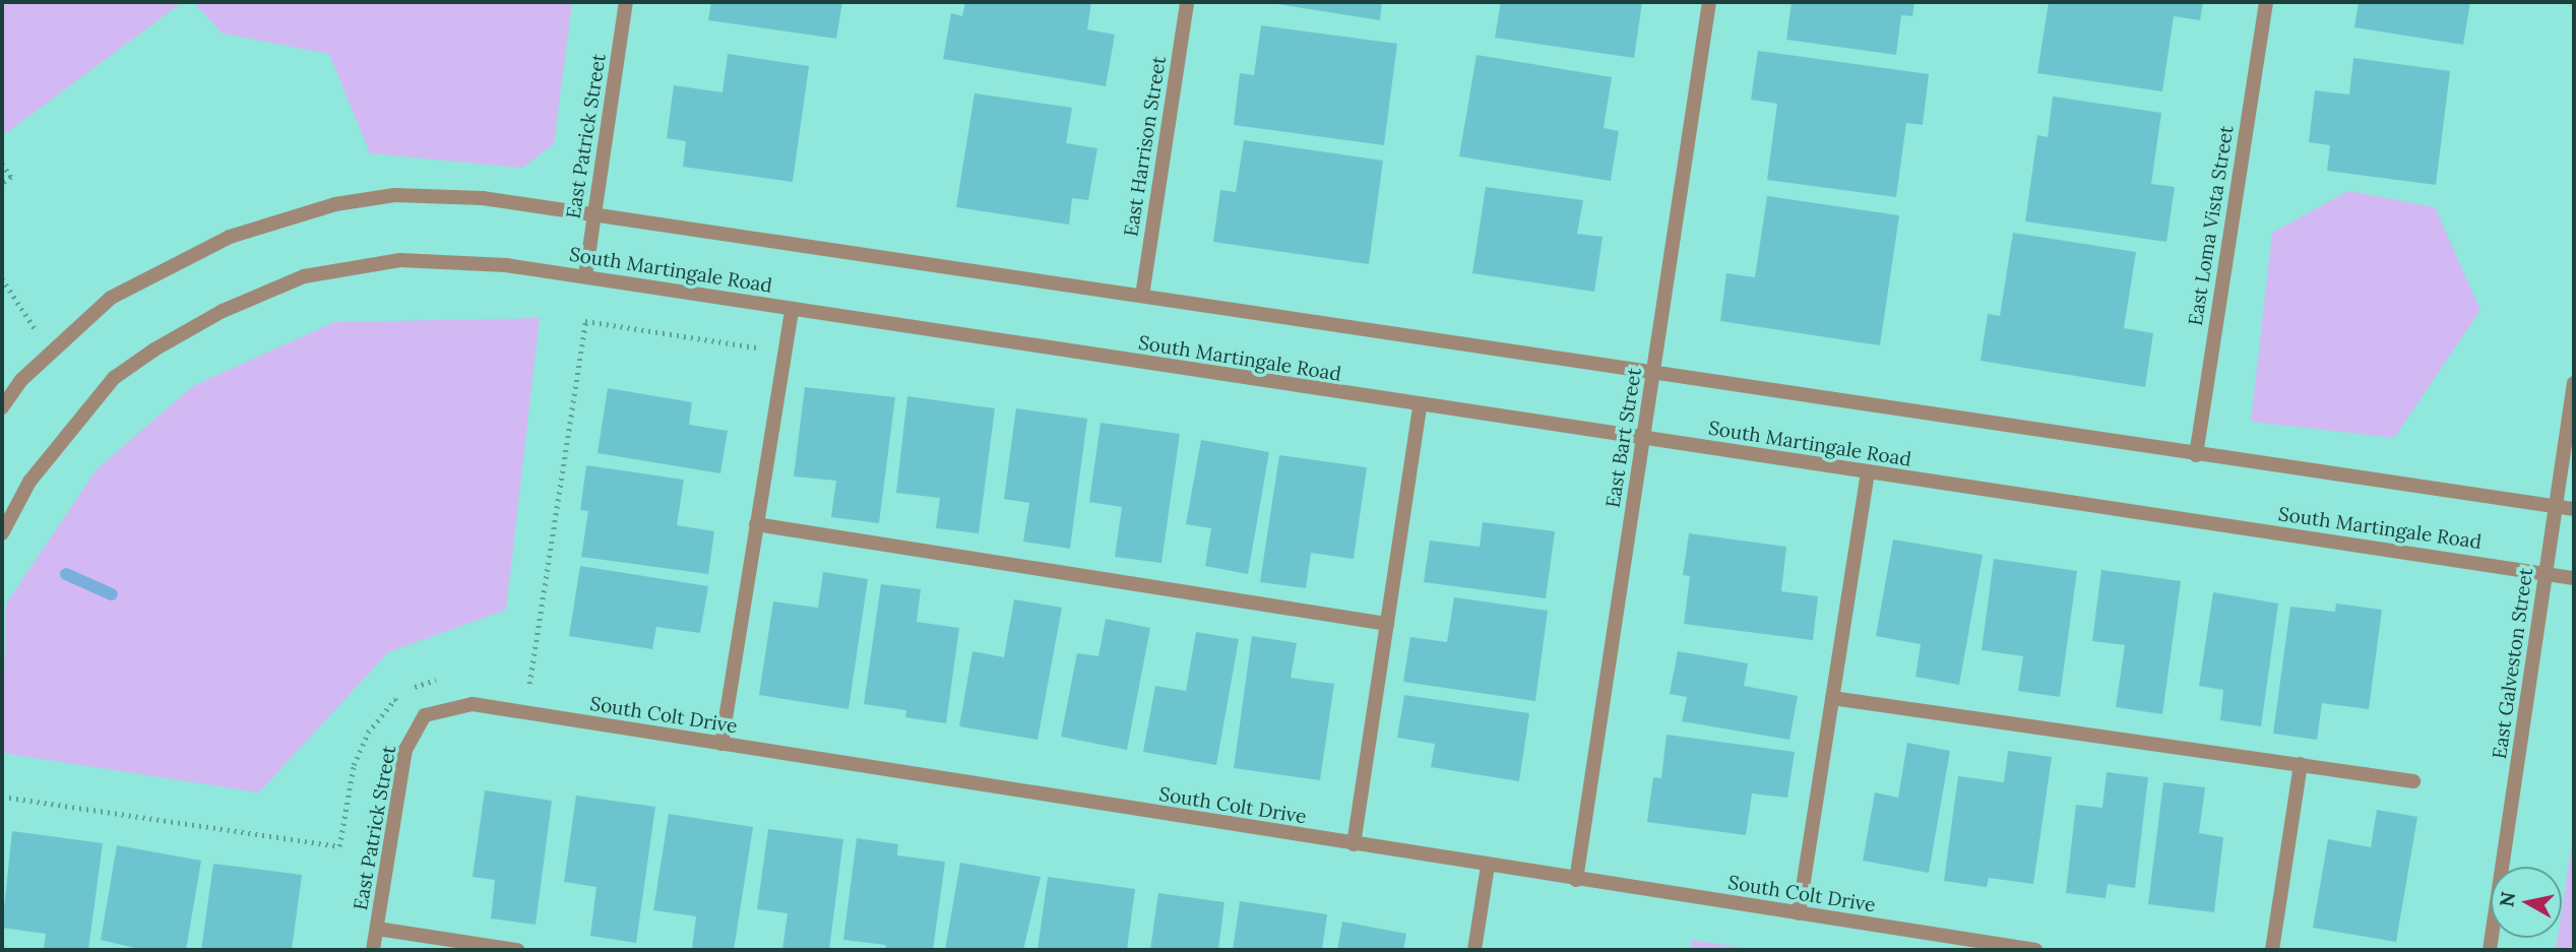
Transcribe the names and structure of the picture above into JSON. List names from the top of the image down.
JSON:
{
  "streets": {
    "street": [
      "East Patrick Street",
      "East Harrison Street",
      "East Loma Vista Street",
      "South Martingale Road",
      "East Bart Street",
      "East Galveston Street",
      "South Colt Drive"
    ]
  },
  "crossings": [
    ["East Patrick Street", "South Martingale Road"],
    ["East Patrick Street", "South Colt Drive"],
    ["South Martingale Road", "East Bart Street"],
    ["South Martingale Road", "East Galveston Street"],
    ["East Bart Street", "South Colt Drive"]
  ],
  "north": "left"
}
